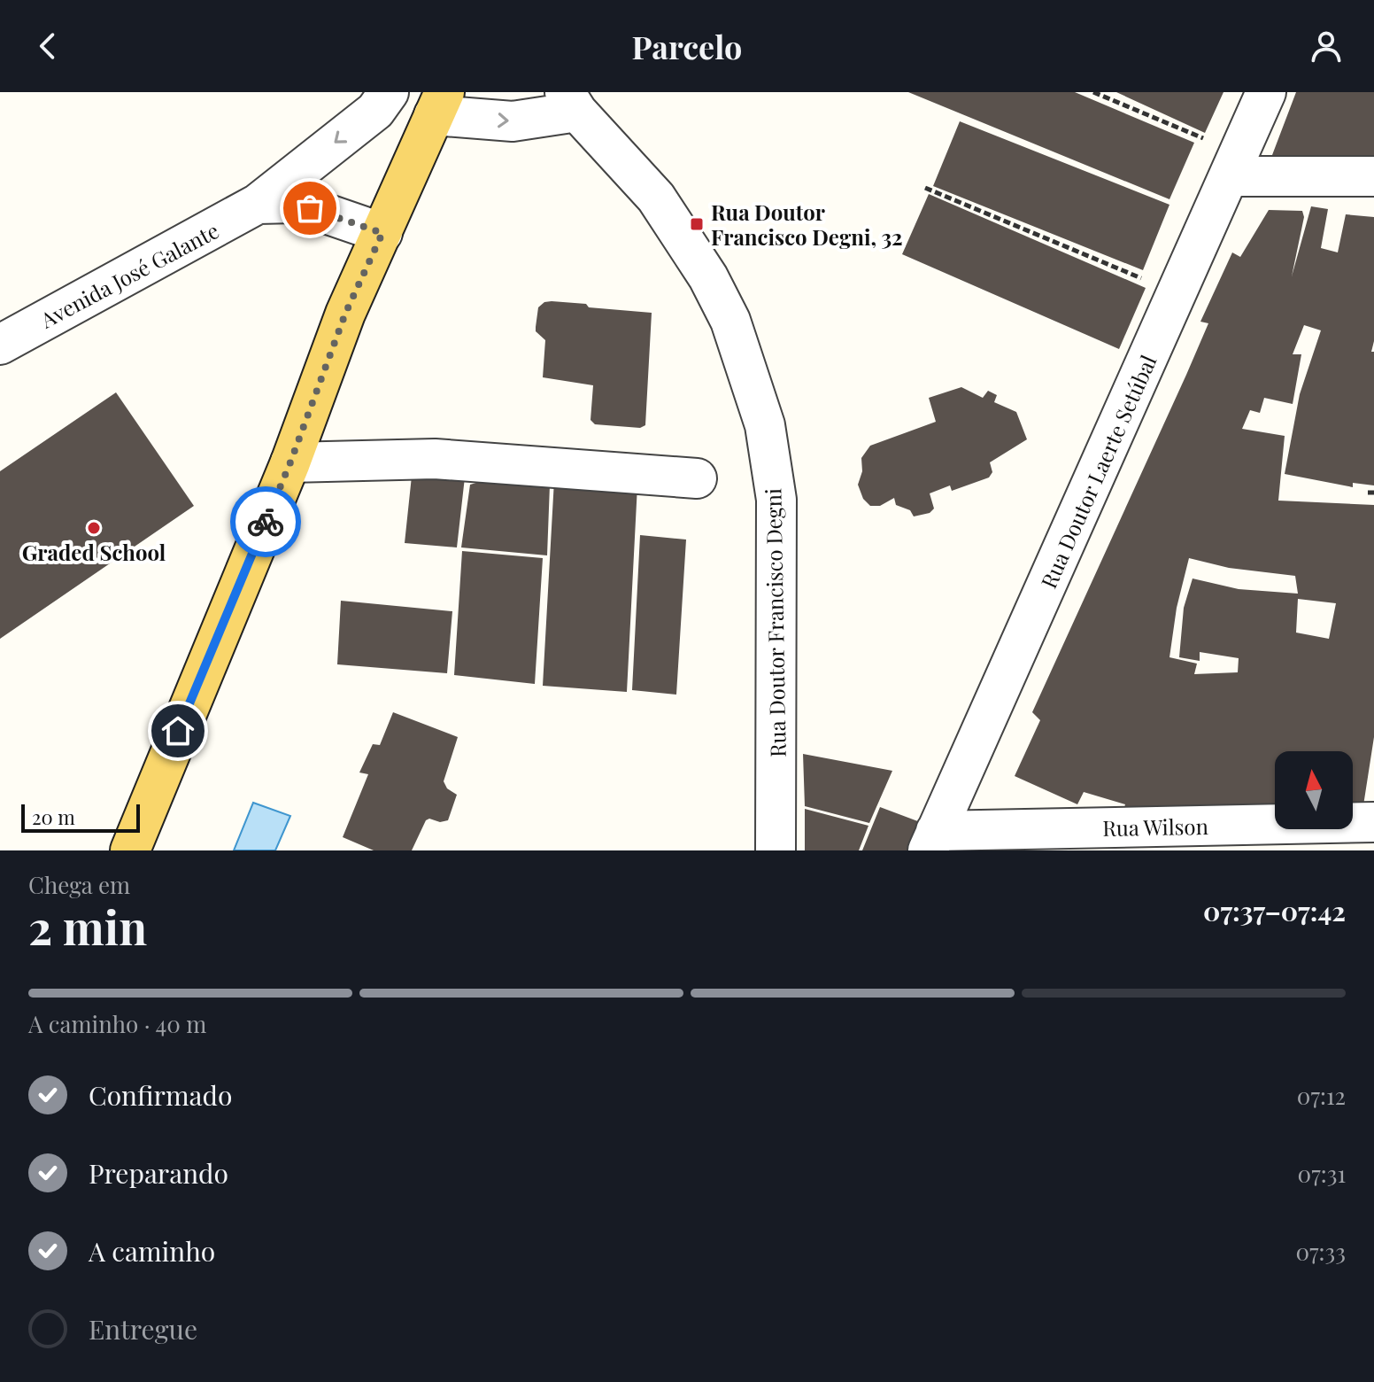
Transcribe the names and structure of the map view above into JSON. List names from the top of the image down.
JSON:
{
  "streets": {
    "street": [
      "Avenida José Galante",
      "Rua Doutor Laerte Setúbal",
      "Rua Doutor Francisco Degni",
      "Rua Wilson"
    ]
  },
  "crossings": [
    ["Rua Doutor Laerte Setúbal", "Rua Wilson"]
  ],
  "places": {
    "transit": ["Rua Doutor Francisco Degni, 32"],
    "other": ["Graded School"]
  },
  "scale_bar": "20 m",
  "north": "top",
  "page": {
    "header": "Parcelo",
    "scale": "20 m",
    "heading": ["2 min", "Chega em", "07:37–07:42"],
    "bar": "A caminho · 40 m",
    "list": [
      ["Confirmado", "07:12"],
      ["Preparando", "07:31"],
      ["A caminho", "07:33"],
      "Entregue"
    ]
  }
}
